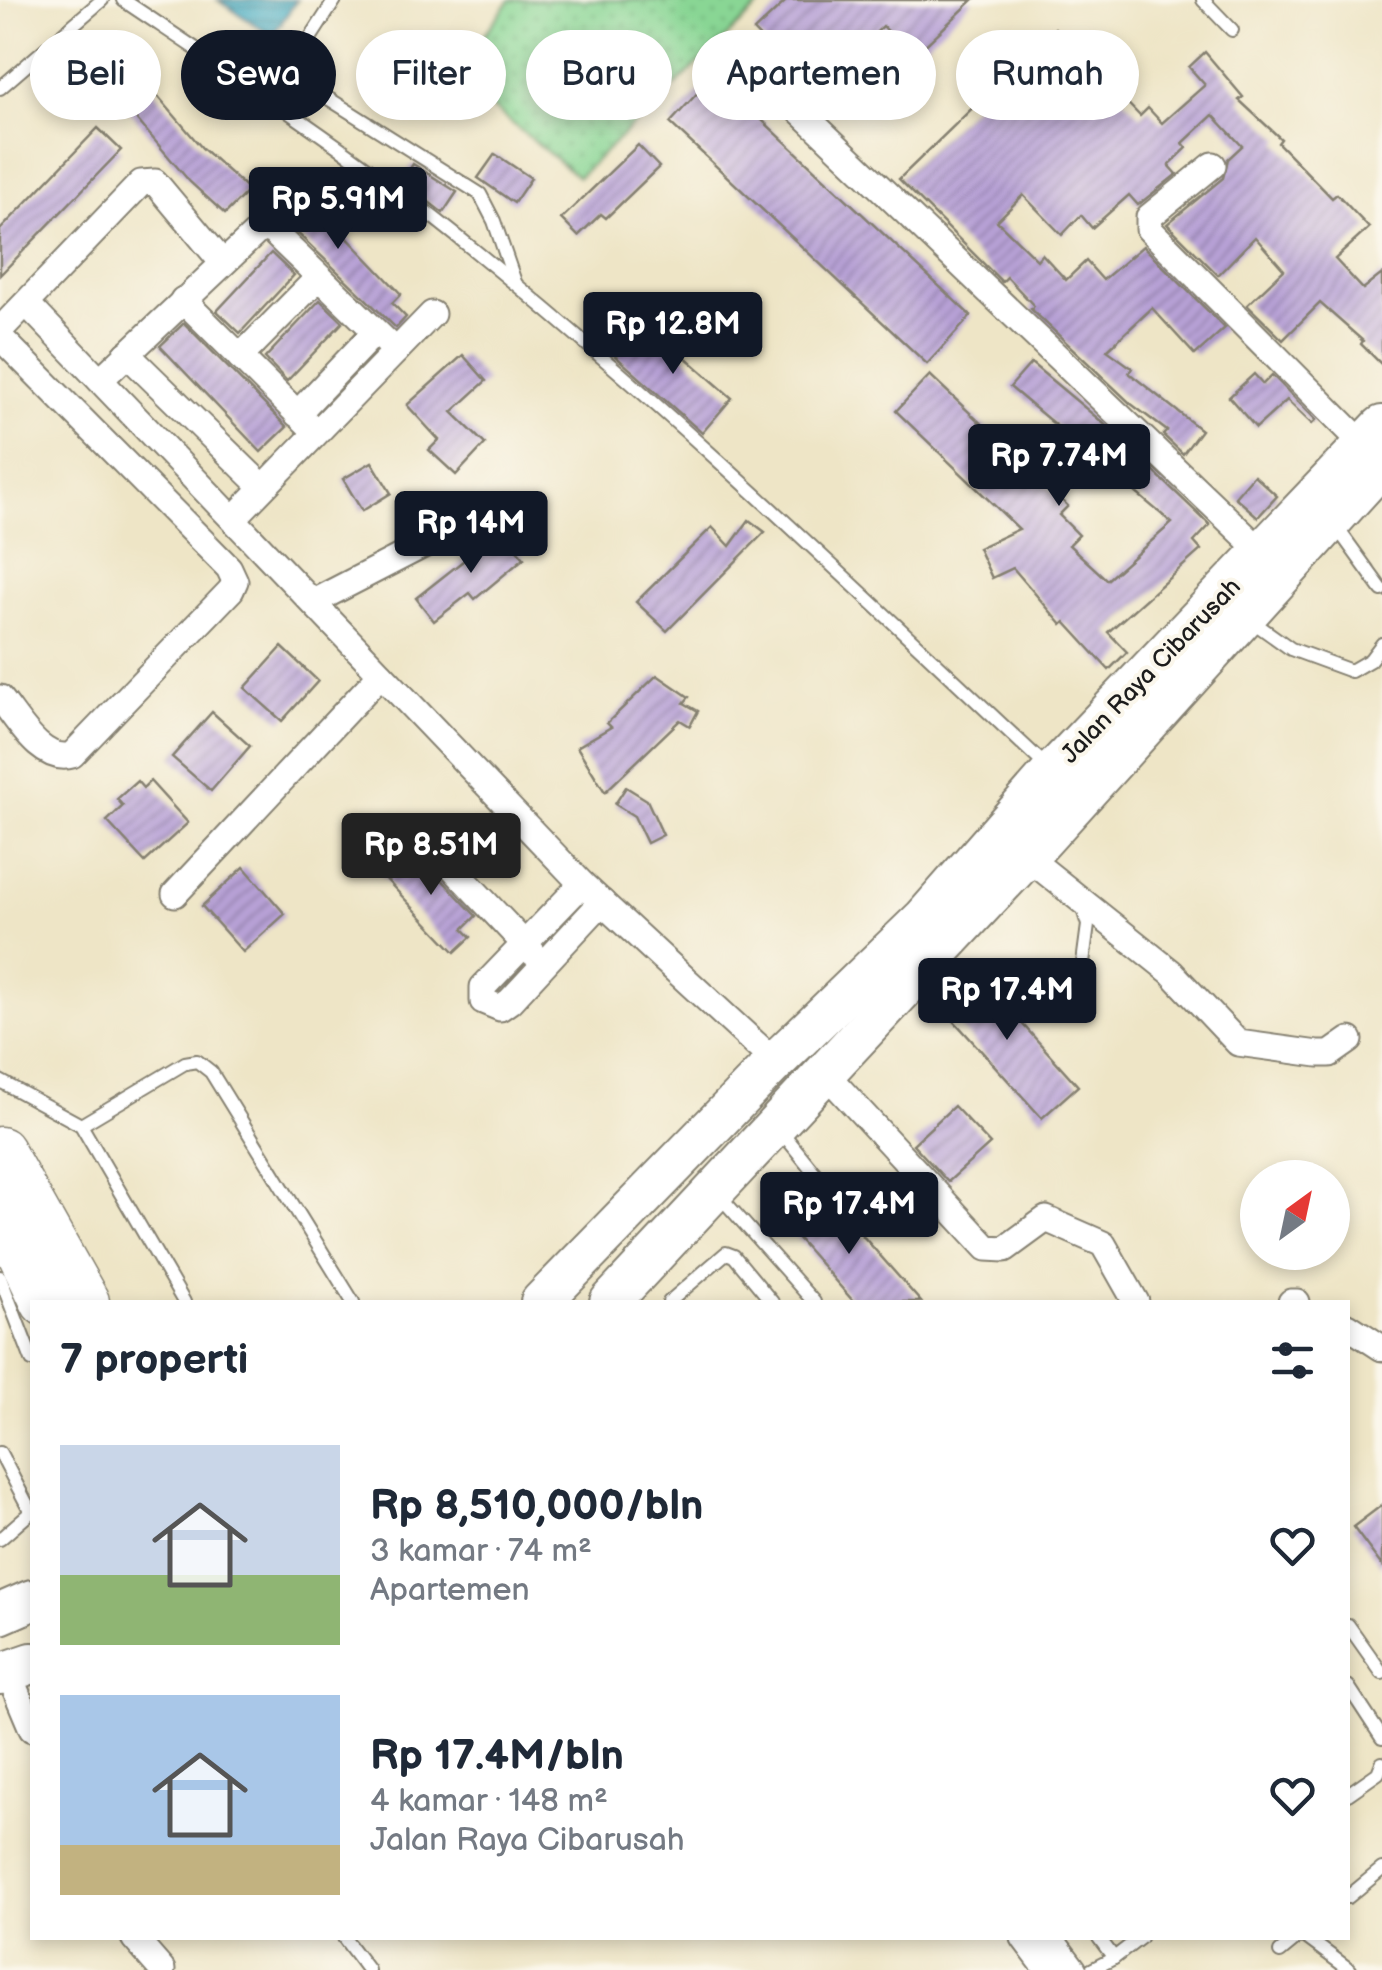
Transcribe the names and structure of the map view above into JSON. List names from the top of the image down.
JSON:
{
  "streets": {
    "main road": ["Jalan Raya Cibarusah"]
  },
  "north": "top right",
  "page": {
    "chip": [
      "Beli",
      "Sewa",
      "Filter",
      "Baru",
      "Apartemen",
      "Rumah"
    ],
    "price": [
      "Rp 5.91M",
      "Rp 12.8M",
      "Rp 7.74M",
      "Rp 14M",
      "Rp 8.51M",
      "Rp 17.4M",
      "Rp 17.4M"
    ],
    "heading": "7 properti",
    "list": [
      {
        "name": "Rp 8,510,000/bln",
        "note": "3 kamar · 74 m² · Apartemen"
      },
      {
        "name": "Rp 17.4M/bln",
        "note": "4 kamar · 148 m² · Jalan Raya Cibarusah"
      }
    ]
  }
}
